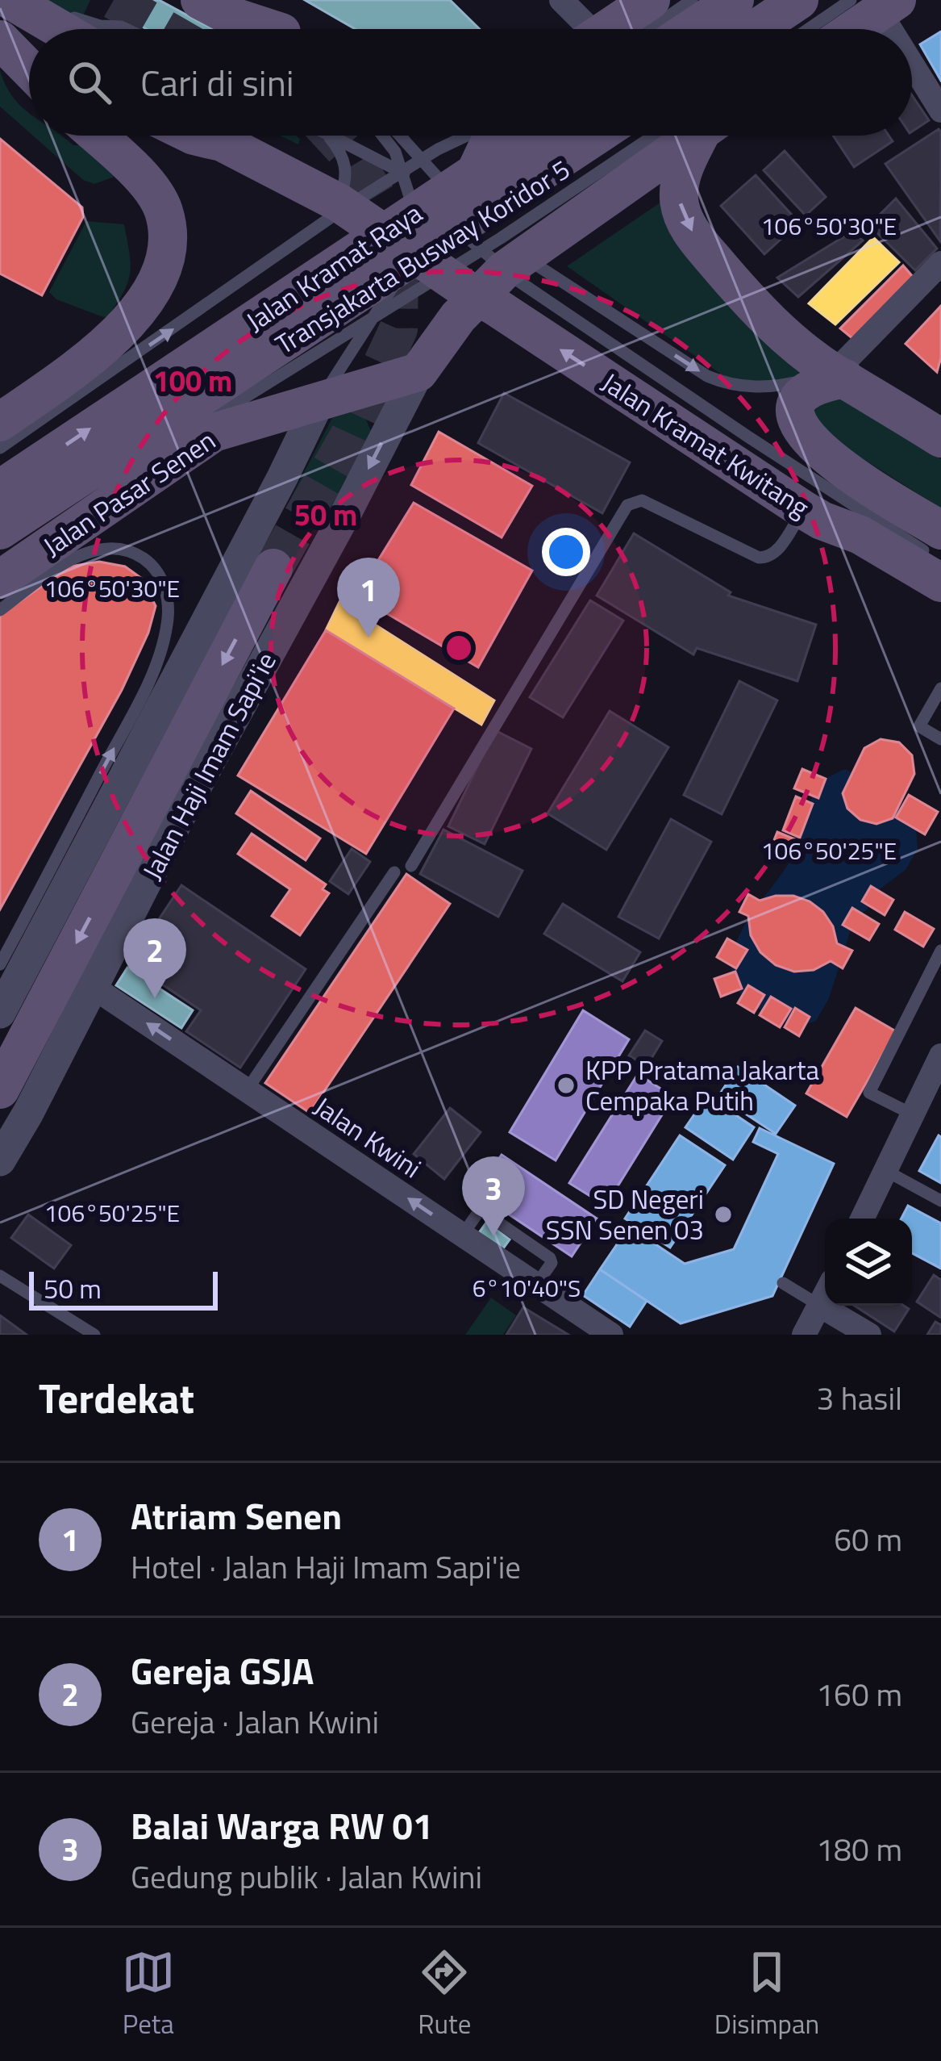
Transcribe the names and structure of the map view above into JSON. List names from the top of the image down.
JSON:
{
  "streets": {
    "main road": [
      "Jalan Kramat Raya",
      "Jalan Kramat Kwitang",
      "Jalan Pasar Senen",
      "Jalan Haji Imam Sapi'ie"
    ],
    "street": ["Jalan Kwini"],
    "lane": ["Transjakarta Busway Koridor 5"]
  },
  "crossings": [
    ["Transjakarta Busway Koridor 5", "Jalan Kramat Kwitang"],
    ["Transjakarta Busway Koridor 5", "Jalan Haji Imam Sapi'ie"],
    ["Jalan Kramat Kwitang", "Jalan Haji Imam Sapi'ie"],
    ["Jalan Haji Imam Sapi'ie", "Jalan Kwini"]
  ],
  "one_way": ["Jalan Kramat Kwitang", "Jalan Kwini"],
  "places": ["KPP Pratama Jakarta Cempaka Putih", "SD Negeri SSN Senen 03"],
  "scale_bar": "50 m",
  "page": {
    "search": "Cari di sini",
    "pins": ["1", "2", "3"],
    "scale": "50 m",
    "heading": ["Terdekat", "3 hasil"],
    "list": [
      {
        "mark": "1",
        "name": "Atriam Senen",
        "note": "Hotel · Jalan Haji Imam Sapi'ie",
        "value": "60 m"
      },
      {
        "mark": "2",
        "name": "Gereja GSJA",
        "note": "Gereja · Jalan Kwini",
        "value": "160 m"
      },
      {
        "mark": "3",
        "name": "Balai Warga RW 01",
        "note": "Gedung publik · Jalan Kwini",
        "value": "180 m"
      }
    ],
    "nav": ["Peta", "Rute", "Disimpan"]
  },
  "coordinates": ["106°50'30\"E", "106°50'25\"E", "6°10'40\"S"],
  "rings": ["100 m", "50 m"]
}
